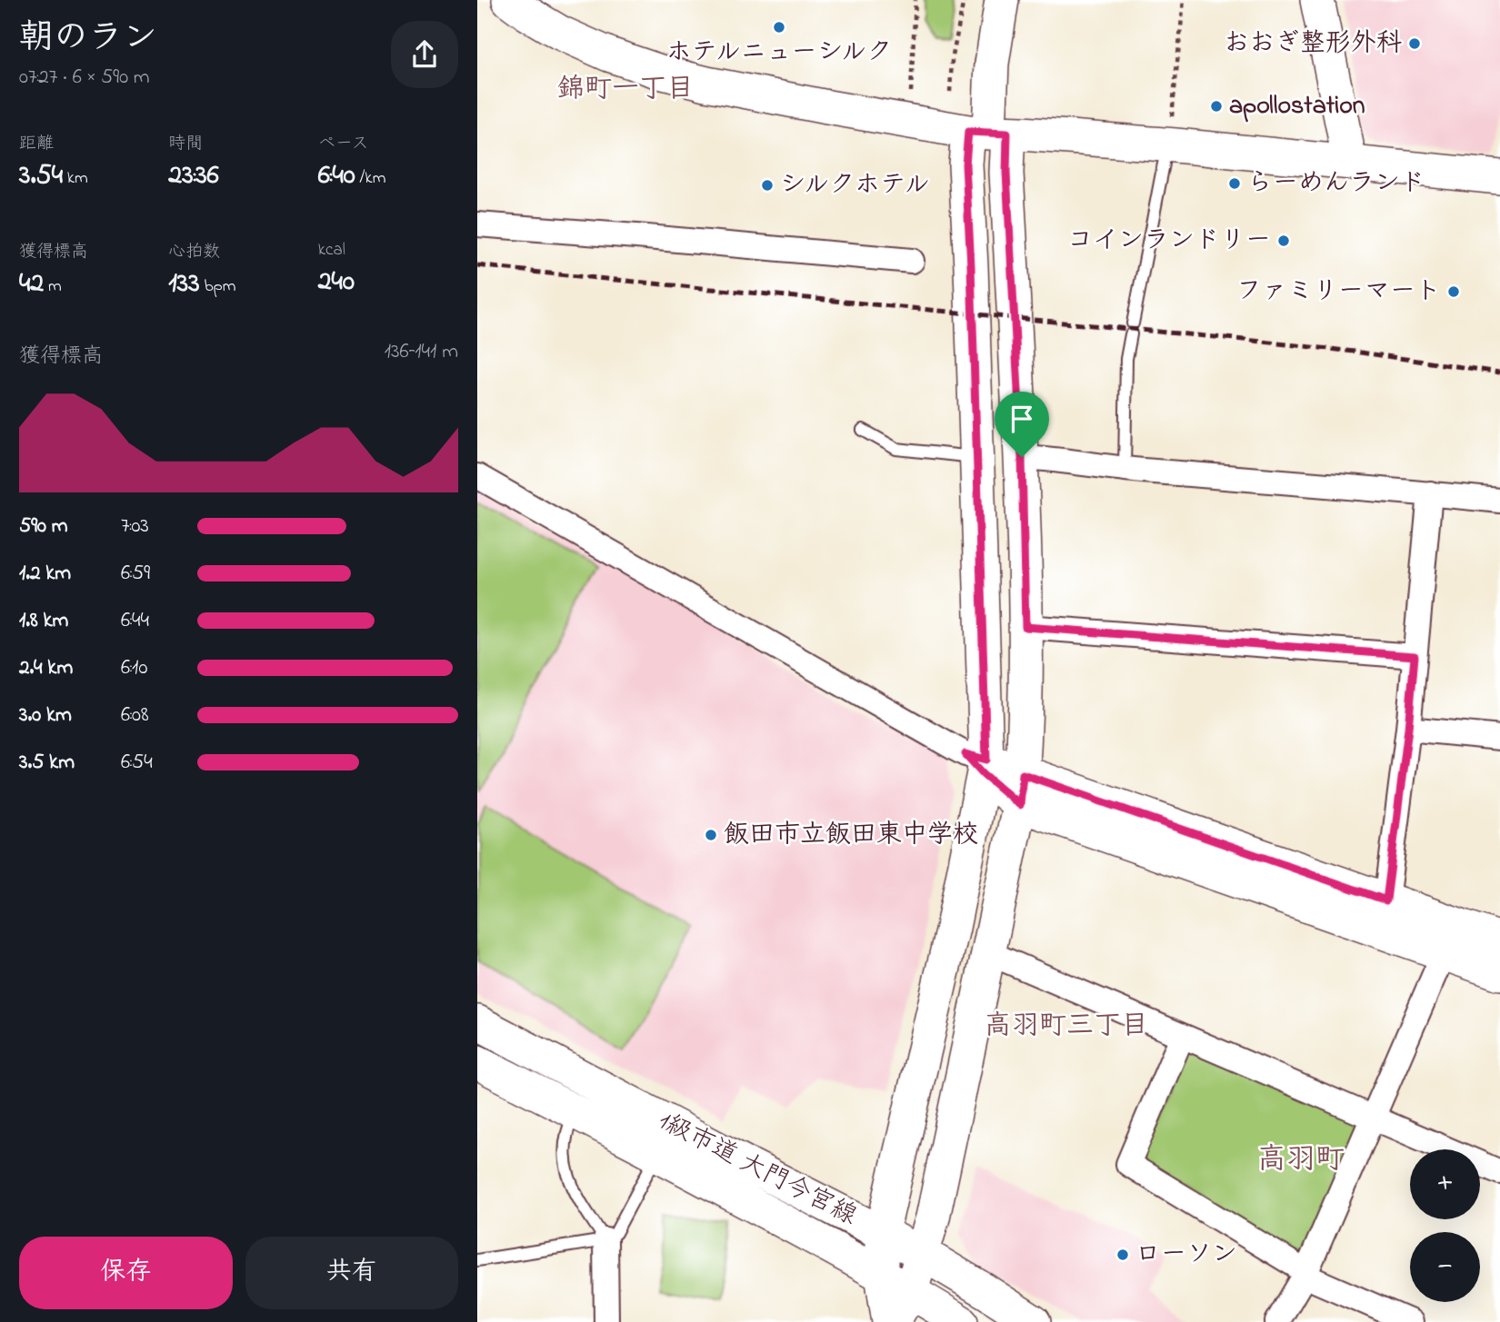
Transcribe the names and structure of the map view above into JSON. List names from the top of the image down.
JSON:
{
  "streets": {
    "street": ["1級市道 大門今宮線"]
  },
  "districts": ["錦町一丁目", "高羽町三丁目", "高羽町"],
  "places": [
    "ホテルニューシルク",
    "おおぎ整形外科",
    "apollostation",
    "らーめんランド",
    "シルクホテル",
    "コインランドリー",
    "ファミリーマート",
    "飯田市立飯田東中学校",
    "ローソン"
  ],
  "page": {
    "heading": ["朝のラン", "07:27 · 6 × 590 m"],
    "stats": [
      ["距離", "3.54 km"],
      ["時間", "23:36"],
      ["ペース", "6:40 /km"],
      ["獲得標高", "42 m"],
      ["心拍数", "133 bpm"],
      ["kcal", "240"]
    ],
    "chart": ["獲得標高", "136–141 m"],
    "list": [
      {
        "name": "590 m",
        "note": "7:03"
      },
      {
        "name": "1.2 km",
        "note": "6:59"
      },
      {
        "name": "1.8 km",
        "note": "6:44"
      },
      {
        "name": "2.4 km",
        "note": "6:10"
      },
      {
        "name": "3.0 km",
        "note": "6:08"
      },
      {
        "name": "3.5 km",
        "note": "6:54"
      }
    ],
    "map_buttons": ["+", "−"],
    "buttons": ["保存", "共有"]
  }
}
